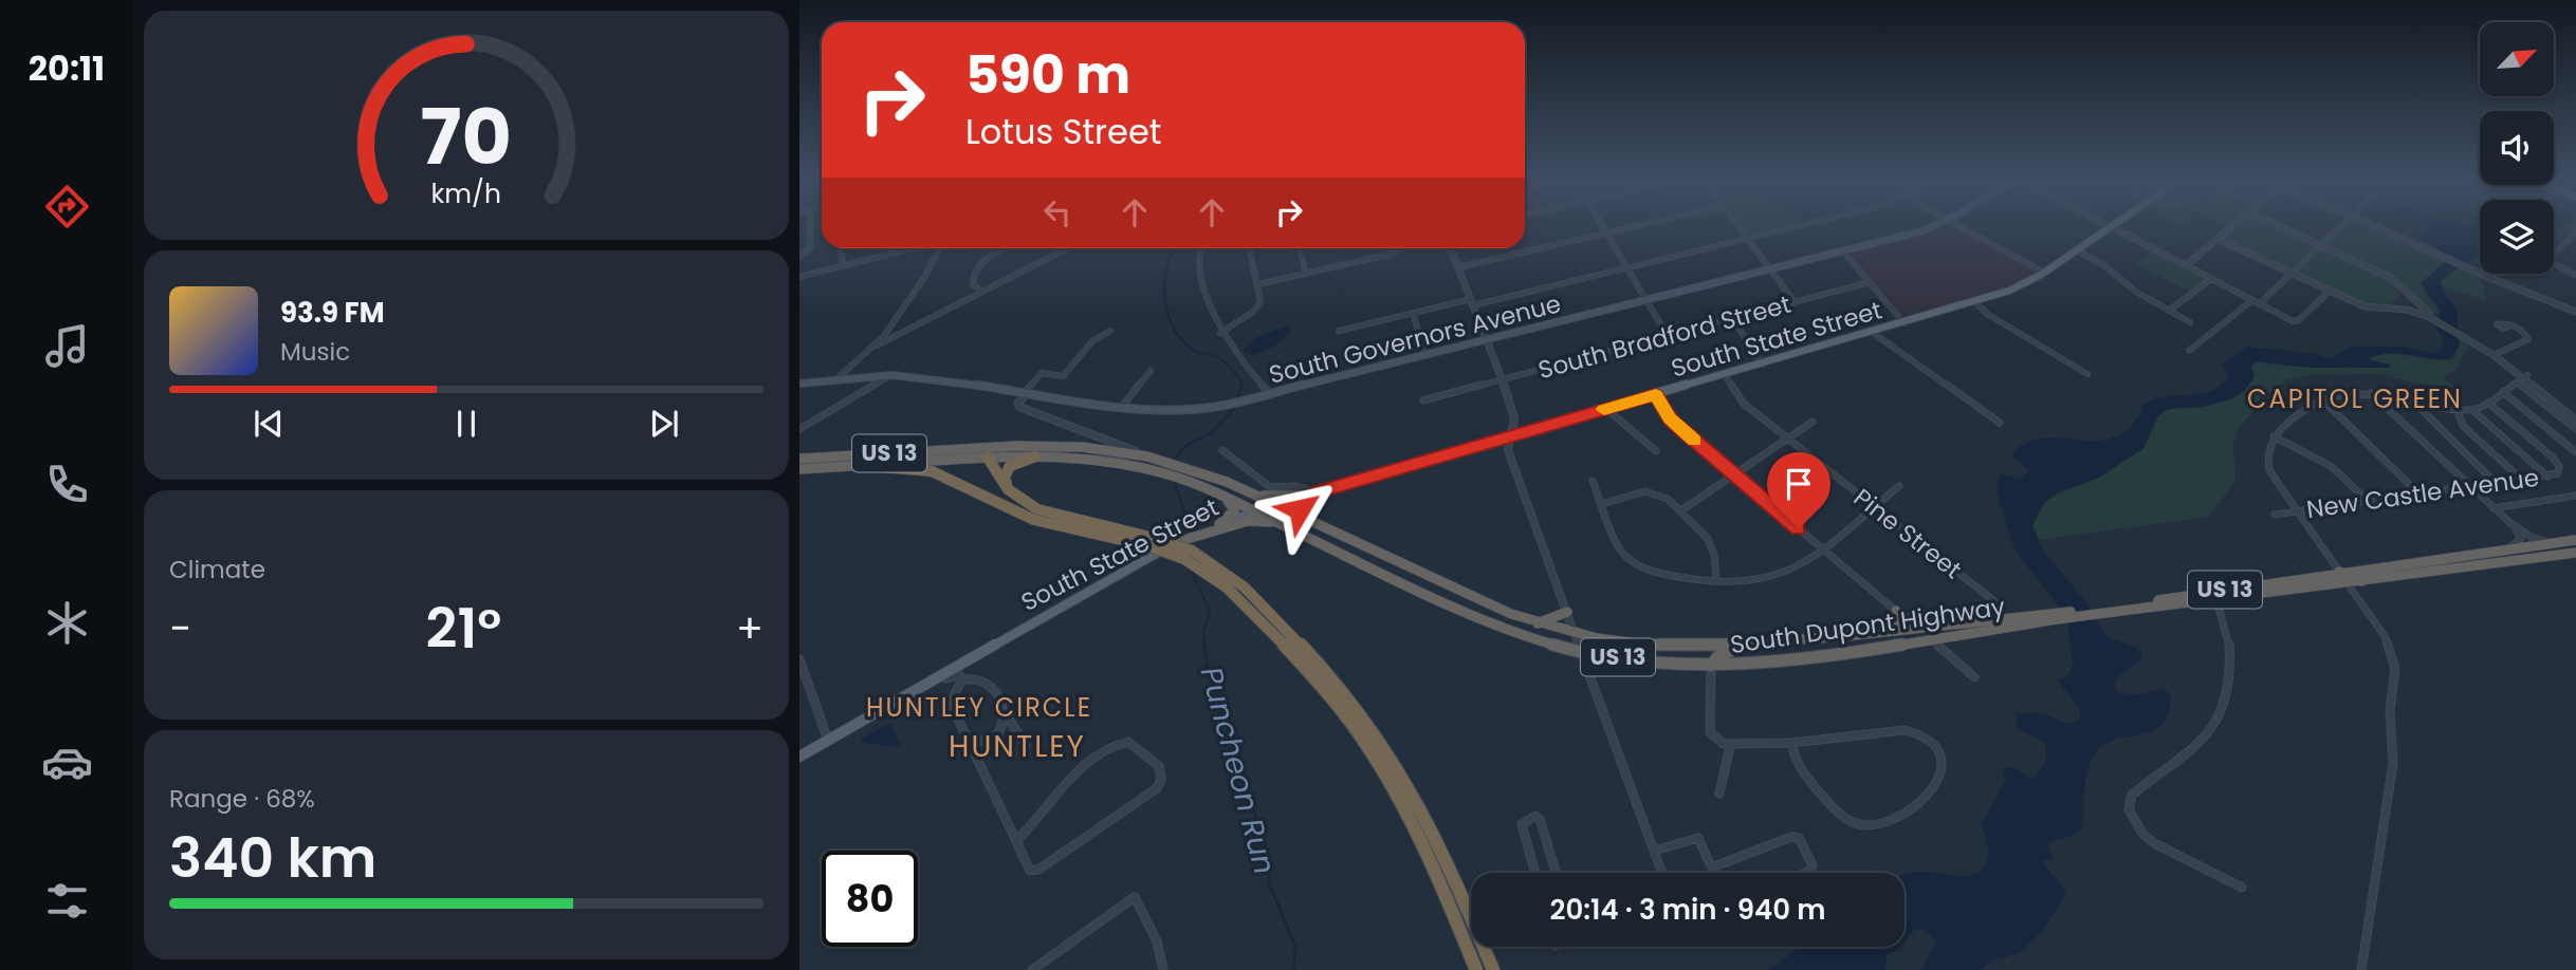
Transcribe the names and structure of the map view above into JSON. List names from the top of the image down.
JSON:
{
  "streets": {
    "highway": ["US 13", "South Dupont Highway"],
    "main road": ["South Governors Avenue", "South State Street"],
    "street": ["South Bradford Street", "New Castle Avenue", "Pine Street"]
  },
  "crossings": [
    ["South State Street", "Pine Street"],
    ["South State Street", "South Dupont Highway"]
  ],
  "districts": ["CAPITOL GREEN", "HUNTLEY CIRCLE", "HUNTLEY"],
  "water": ["Puncheon Run"],
  "north": "top right",
  "page": {
    "tabs": "20:11",
    "turn": ["590 m", "Lotus Street"],
    "song": ["93.9 FM", "Music"],
    "tile": [
      "Climate",
      ["Range · 68%", "340 km"]
    ],
    "heat": ["−", "21°", "+"],
    "limit": "80",
    "trip": "20:14 · 3 min · 940 m",
    "gauge": ["70", "km/h"]
  }
}
